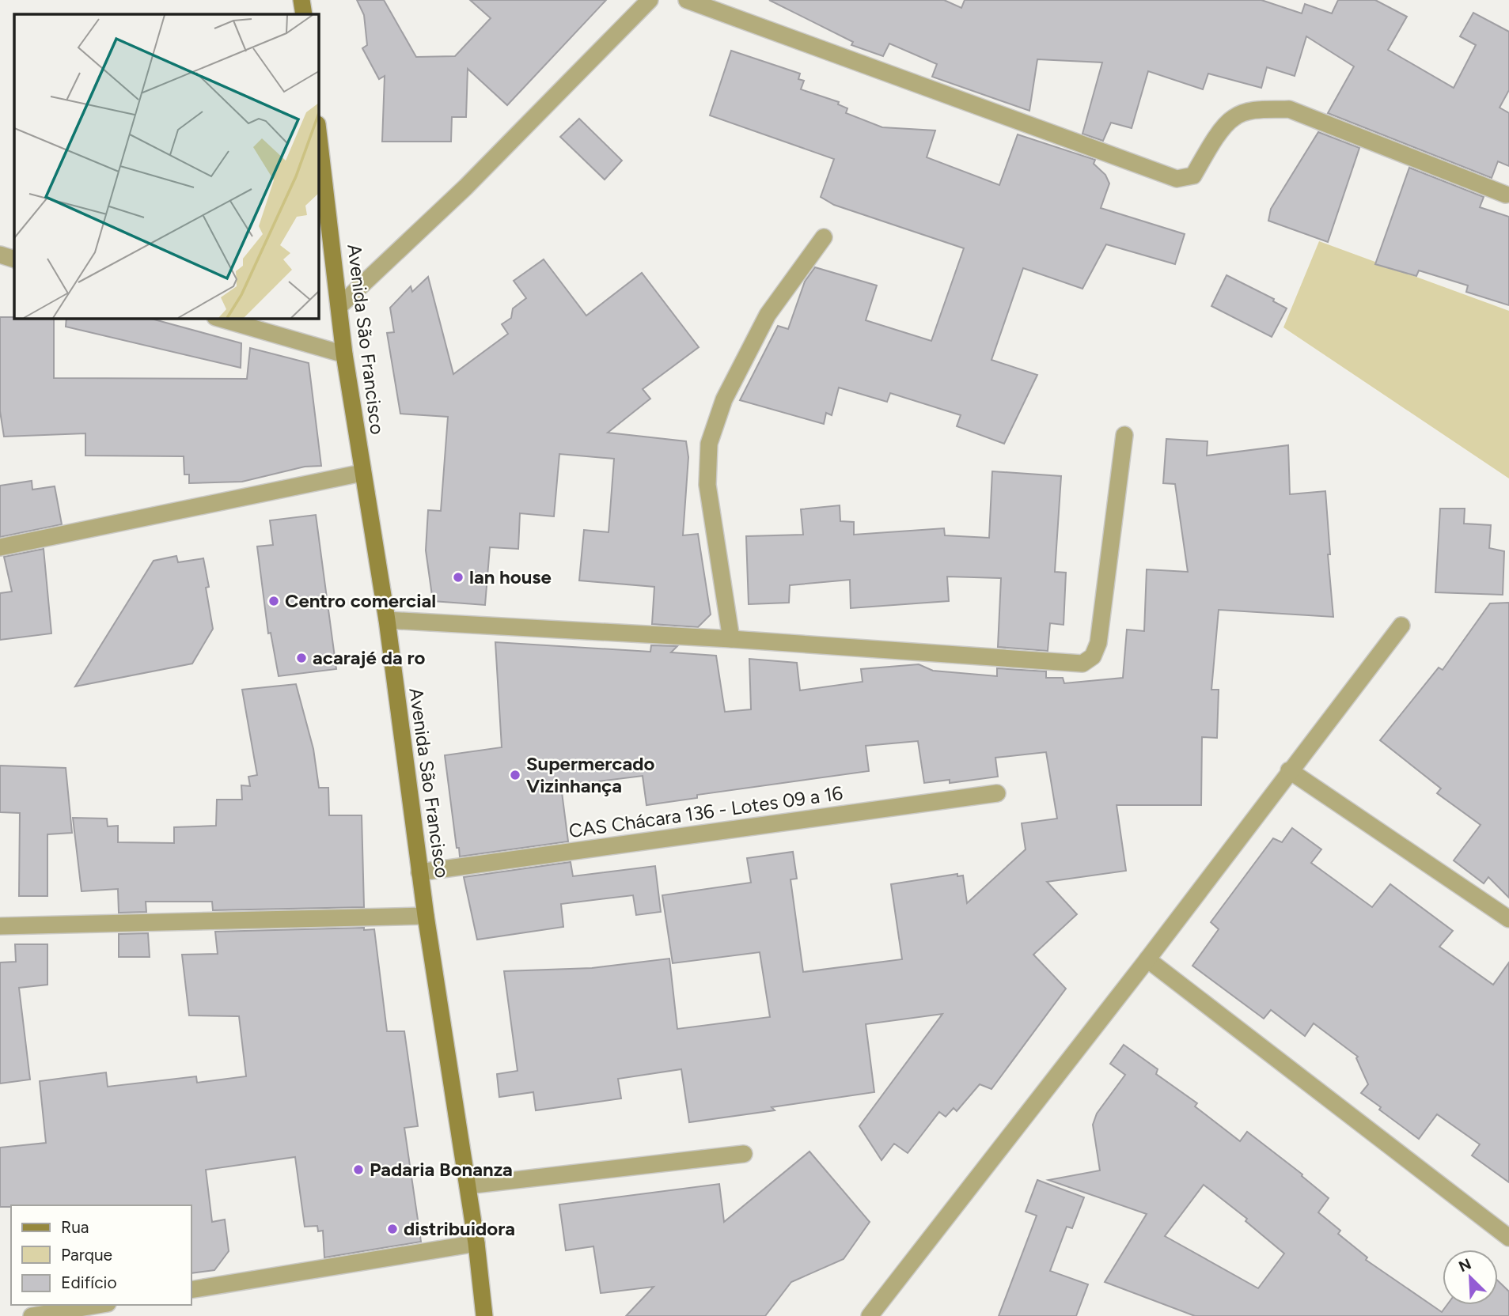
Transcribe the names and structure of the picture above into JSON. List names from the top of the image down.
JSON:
{
  "streets": {
    "street": ["Avenida São Francisco", "CAS Chácara 136 - Lotes 09 a 16"]
  },
  "crossings": [
    ["Avenida São Francisco", "CAS Chácara 136 - Lotes 09 a 16"]
  ],
  "places": [
    "lan house",
    "Centro comercial",
    "acarajé da ro",
    "Supermercado Vizinhança",
    "Padaria Bonanza",
    "distribuidora"
  ],
  "legend": ["Rua", "Parque", "Edifício"],
  "north": "top left"
}
